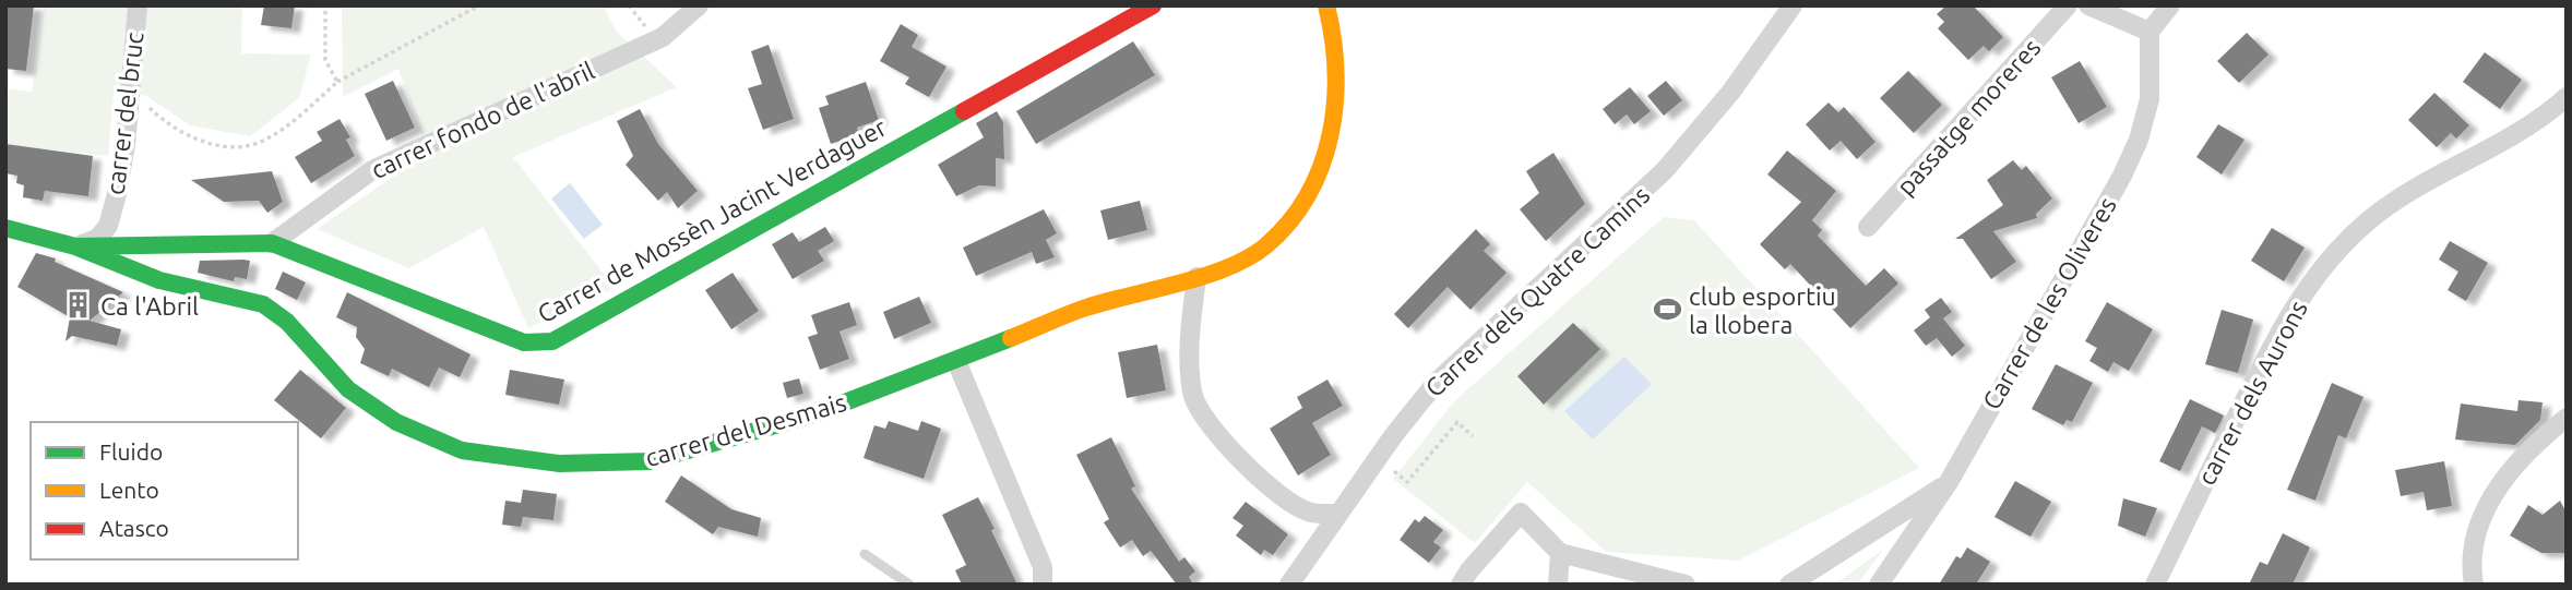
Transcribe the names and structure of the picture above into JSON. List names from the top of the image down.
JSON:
{
  "streets": {
    "street": [
      "carrer del bruc",
      "passatge moreres",
      "carrer fondo de l'abril",
      "Carrer de Mossèn Jacint Verdaguer",
      "Carrer dels Quatre Camins",
      "Carrer de les Oliveres",
      "carrer dels Aurons",
      "carrer del Desmais"
    ]
  },
  "crossings": [
    ["carrer del bruc", "Carrer de Mossèn Jacint Verdaguer"],
    ["carrer del bruc", "carrer del Desmais"],
    ["carrer fondo de l'abril", "Carrer de Mossèn Jacint Verdaguer"],
    ["Carrer de Mossèn Jacint Verdaguer", "carrer del Desmais"]
  ],
  "places": {
    "building": ["Ca l'Abril"],
    "sports": ["club esportiu la llobera"]
  },
  "legend": ["Fluido", "Lento", "Atasco"]
}
